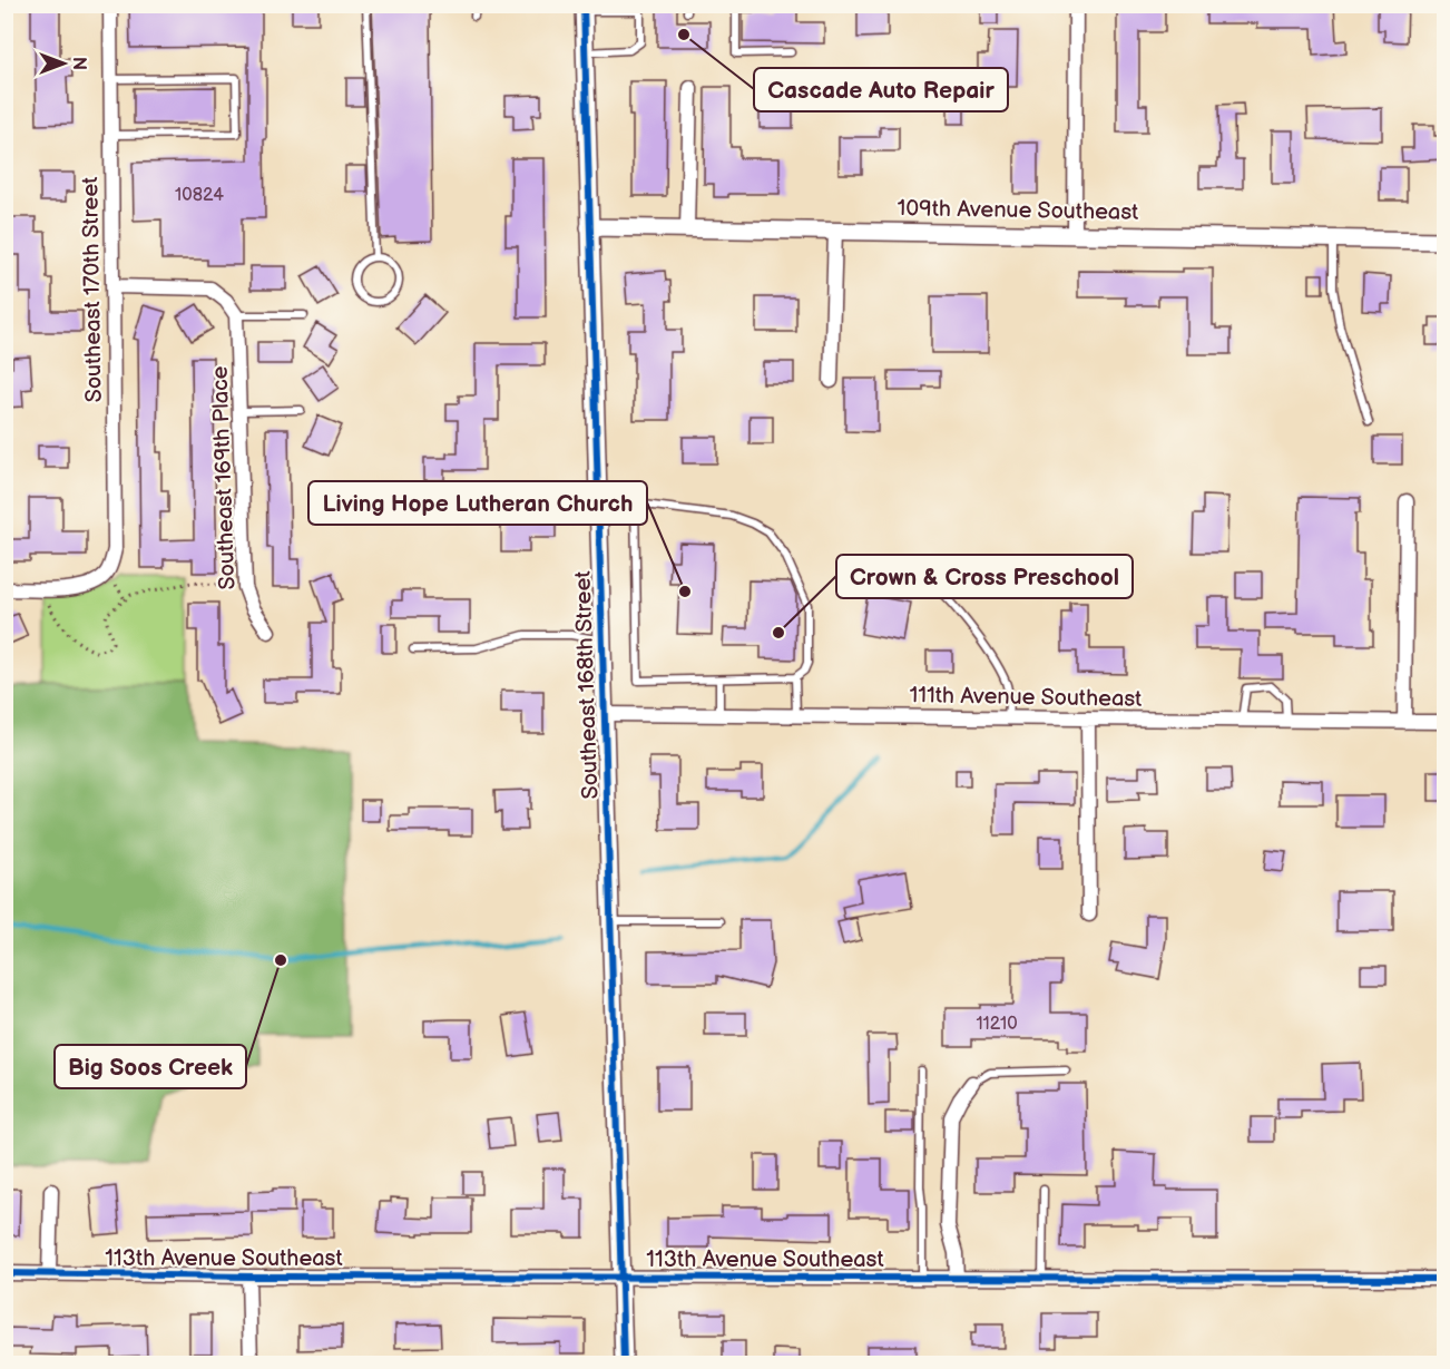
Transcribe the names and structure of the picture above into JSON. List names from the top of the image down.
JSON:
{
  "streets": {
    "street": [
      "109th Avenue Southeast",
      "Southeast 170th Street",
      "Southeast 169th Place",
      "Southeast 168th Street",
      "111th Avenue Southeast",
      "113th Avenue Southeast"
    ]
  },
  "crossings": [
    ["109th Avenue Southeast", "Southeast 168th Street"],
    ["Southeast 168th Street", "111th Avenue Southeast"],
    ["Southeast 168th Street", "113th Avenue Southeast"]
  ],
  "places": [
    "Cascade Auto Repair",
    "Living Hope Lutheran Church",
    "Crown & Cross Preschool",
    "Big Soos Creek"
  ],
  "house_numbers": ["10824", "11210"],
  "north": "right"
}
